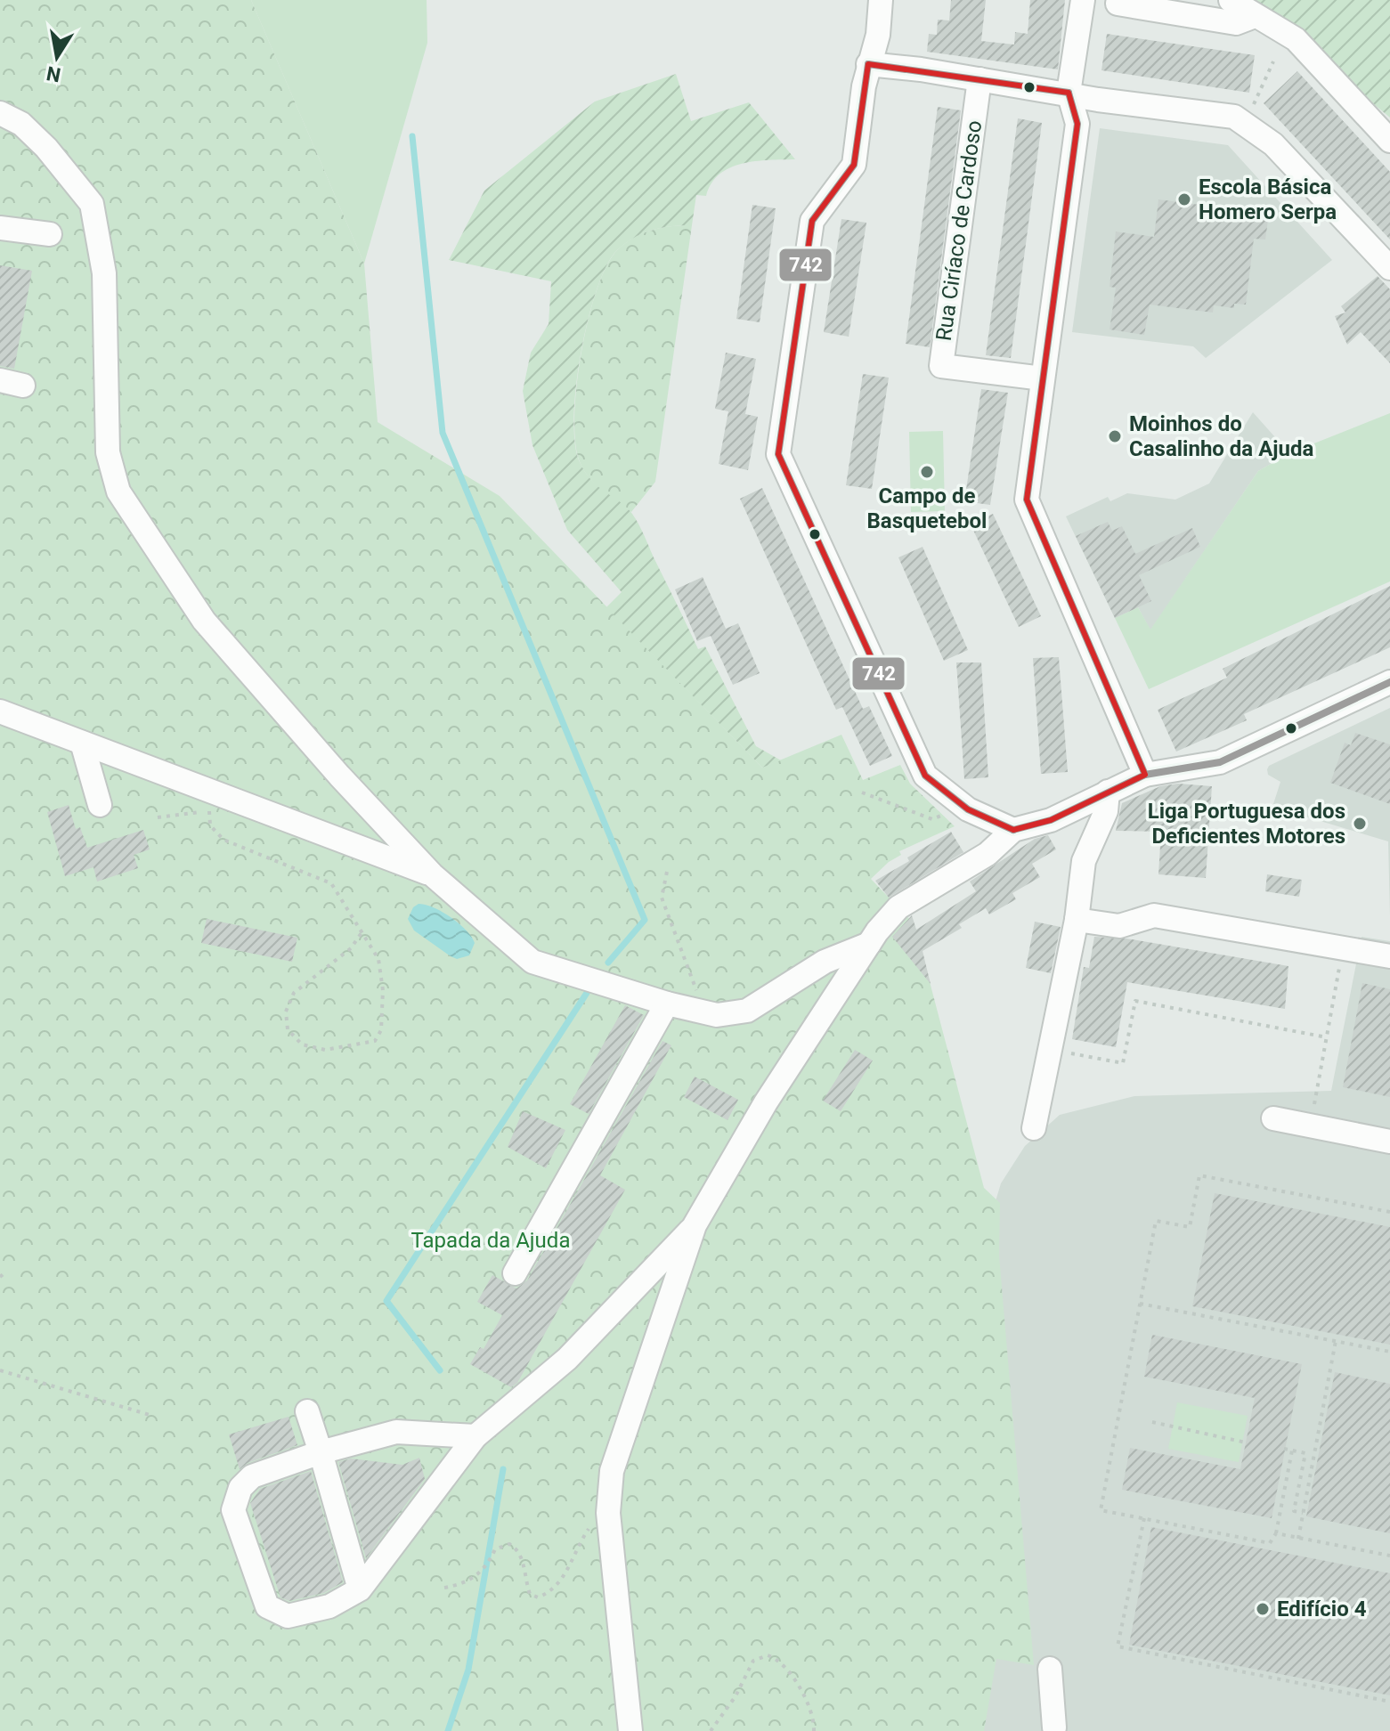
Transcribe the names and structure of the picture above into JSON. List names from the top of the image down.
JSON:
{
  "streets": {
    "street": ["Rua Ciríaco de Cardoso"]
  },
  "parks": ["Tapada da Ajuda"],
  "places": [
    "Escola Básica Homero Serpa",
    "Moinhos do Casalinho da Ajuda",
    "Campo de Basquetebol",
    "Liga Portuguesa dos Deficientes Motores",
    "Edifício 4"
  ],
  "lines": ["transit line 742"],
  "north": "bottom"
}
